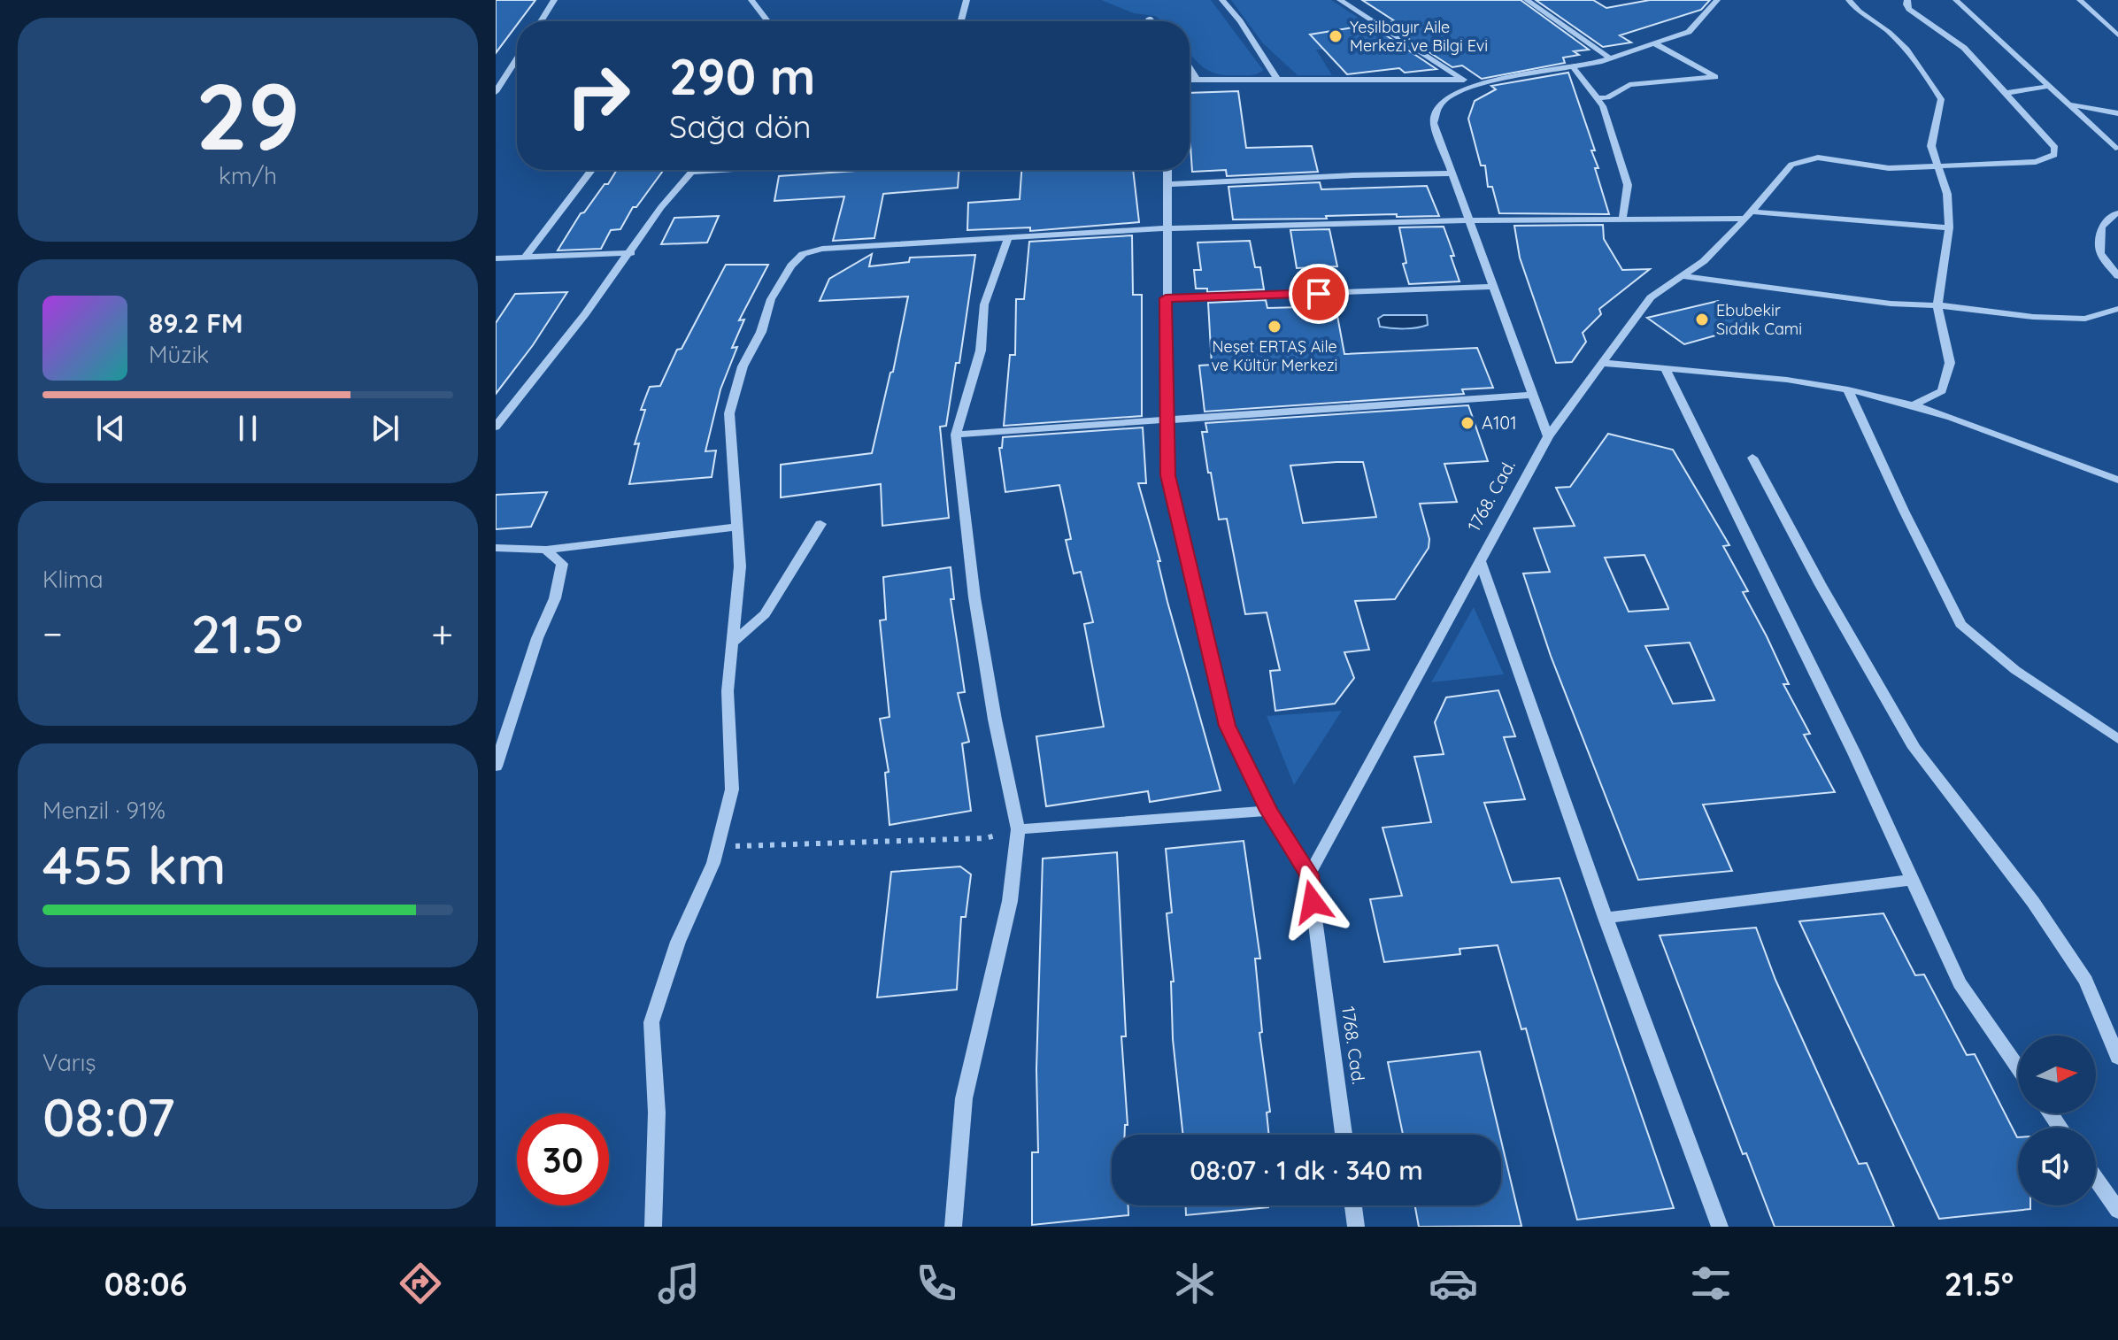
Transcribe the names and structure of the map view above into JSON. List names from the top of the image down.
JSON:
{
  "streets": {
    "street": ["1768. Cad."]
  },
  "places": [
    "Yeşilbayır Aile Merkezi ve Bilgi Evi",
    "Ebubekir Sıddık Cami",
    "Neşet ERTAŞ Aile ve Kültür Merkezi",
    "A101"
  ],
  "north": "right",
  "page": {
    "tile": [
      ["29", "km/h"],
      "Klima",
      ["Menzil · 91%", "455 km"],
      ["Varış", "08:07"]
    ],
    "turn": ["290 m", "Sağa dön"],
    "song": ["89.2 FM", "Müzik"],
    "heat": ["−", "21.5°", "+"],
    "limit": "30",
    "trip": "08:07 · 1 dk · 340 m",
    "tabs": ["08:06", "21.5°"]
  }
}
